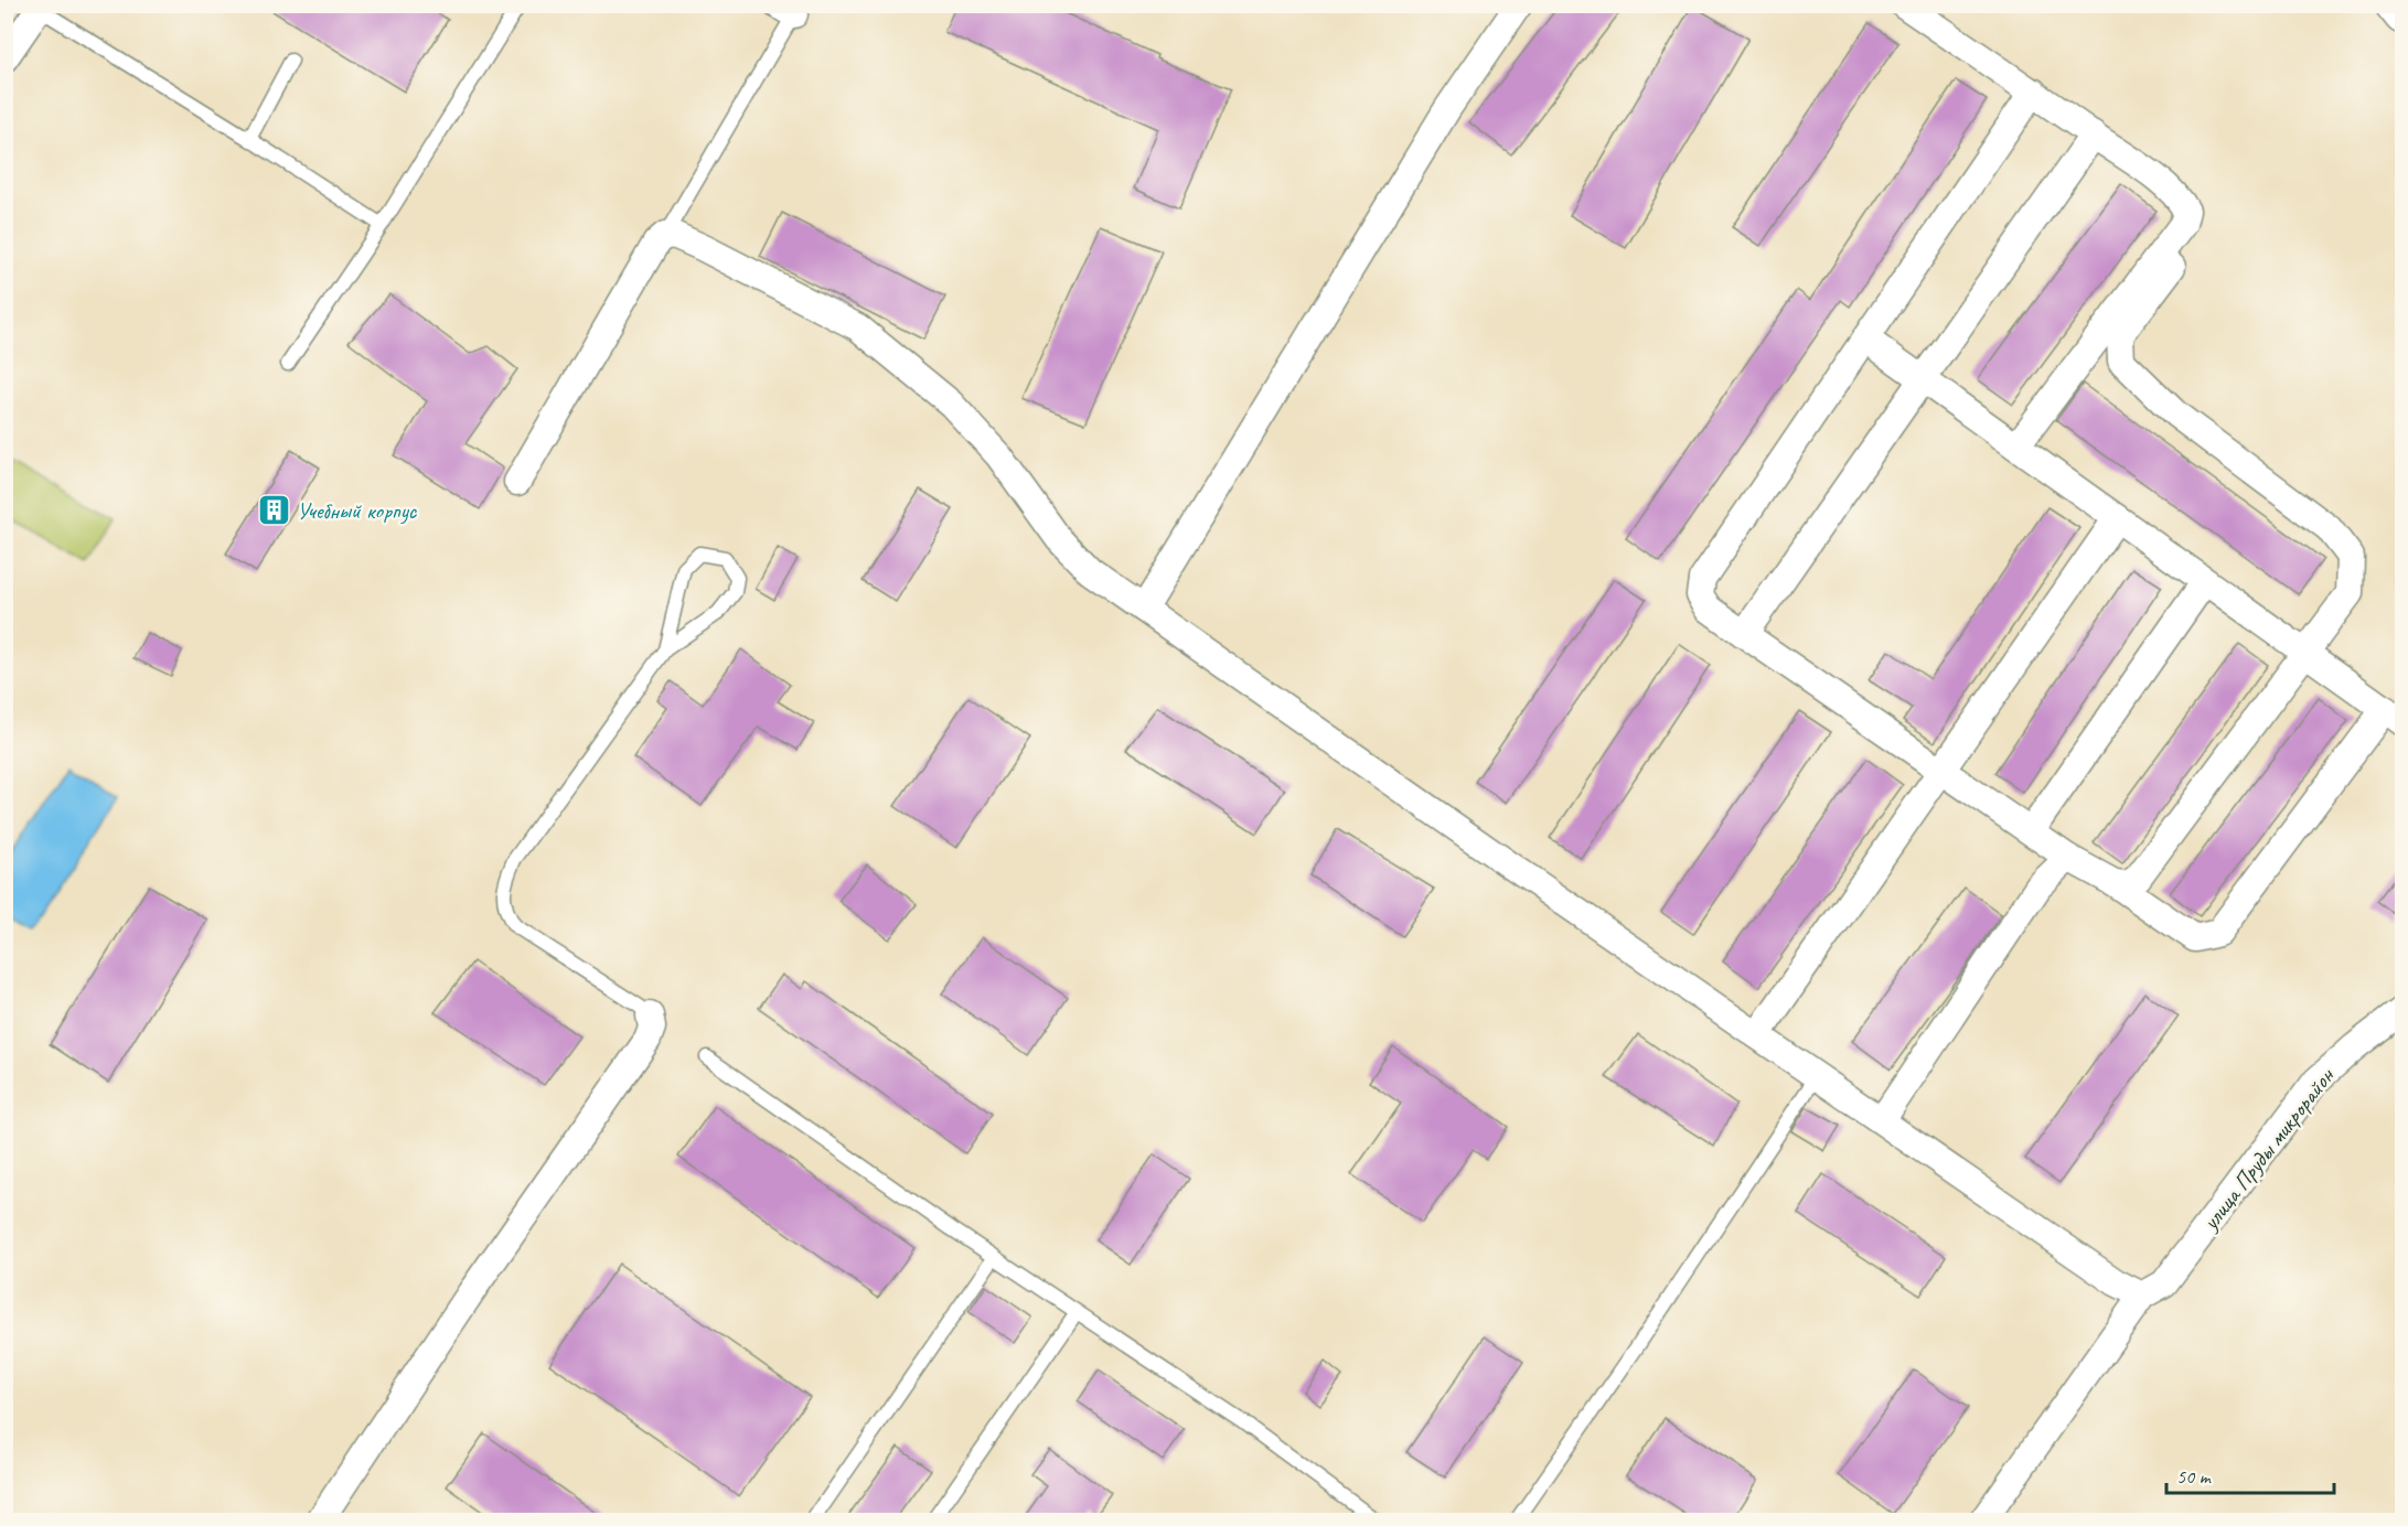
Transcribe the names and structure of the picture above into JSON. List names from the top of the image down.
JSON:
{
  "streets": {
    "street": ["улица Пруды микрорайон"]
  },
  "places": {
    "building": ["Учебный корпус"]
  },
  "scale_bar": "50 m"
}
